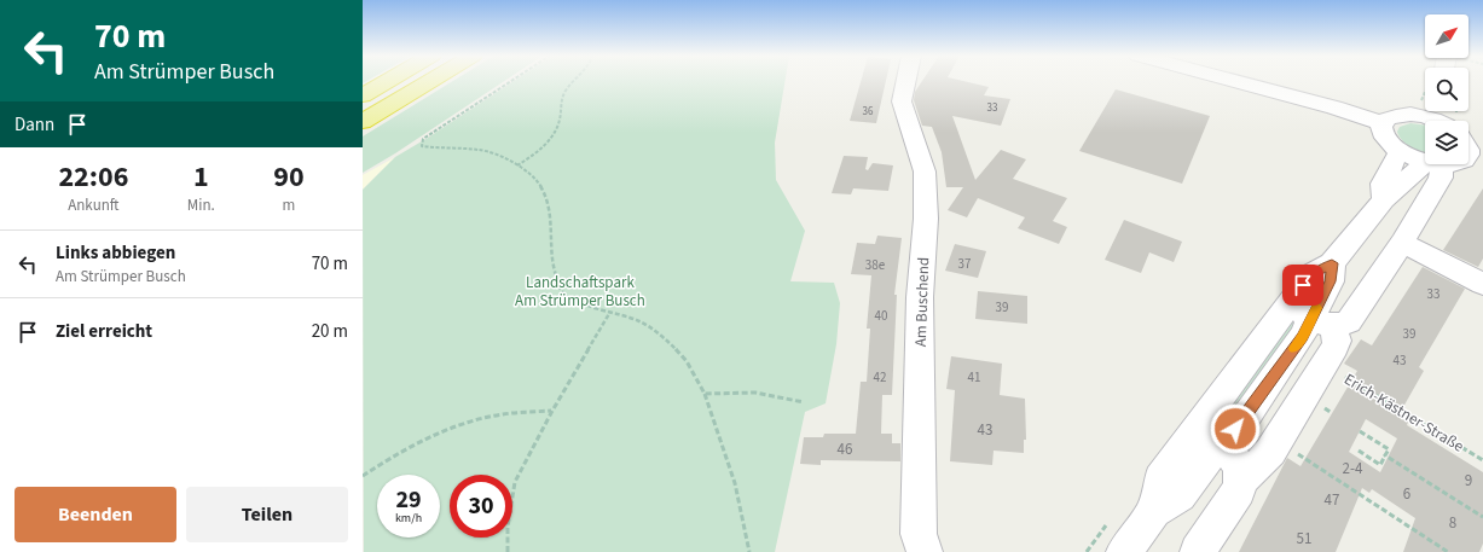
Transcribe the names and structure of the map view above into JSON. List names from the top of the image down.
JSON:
{
  "streets": {
    "street": ["Am Buschend"],
    "path": ["Erich-Kästner-Straße"]
  },
  "parks": ["Landschaftspark Am Strümper Busch"],
  "house_numbers": [
    "33",
    "36",
    "37",
    "38e",
    "33",
    "39",
    "40",
    "39",
    "43",
    "42",
    "41",
    "43",
    "46",
    "2-4",
    "9",
    "6",
    "47",
    "8",
    "51"
  ],
  "north": "top right",
  "page": {
    "turn": ["70 m", "Am Strümper Busch"],
    "then": "Dann",
    "eta": [
      "22:06",
      "Ankunft",
      "1",
      "Min.",
      "90",
      "m"
    ],
    "list": [
      {
        "name": "Links abbiegen",
        "note": "Am Strümper Busch",
        "value": "70 m"
      },
      {
        "name": "Ziel erreicht",
        "value": "20 m"
      }
    ],
    "speed": "29 km/h",
    "limit": "30",
    "buttons": ["Beenden", "Teilen"]
  }
}
